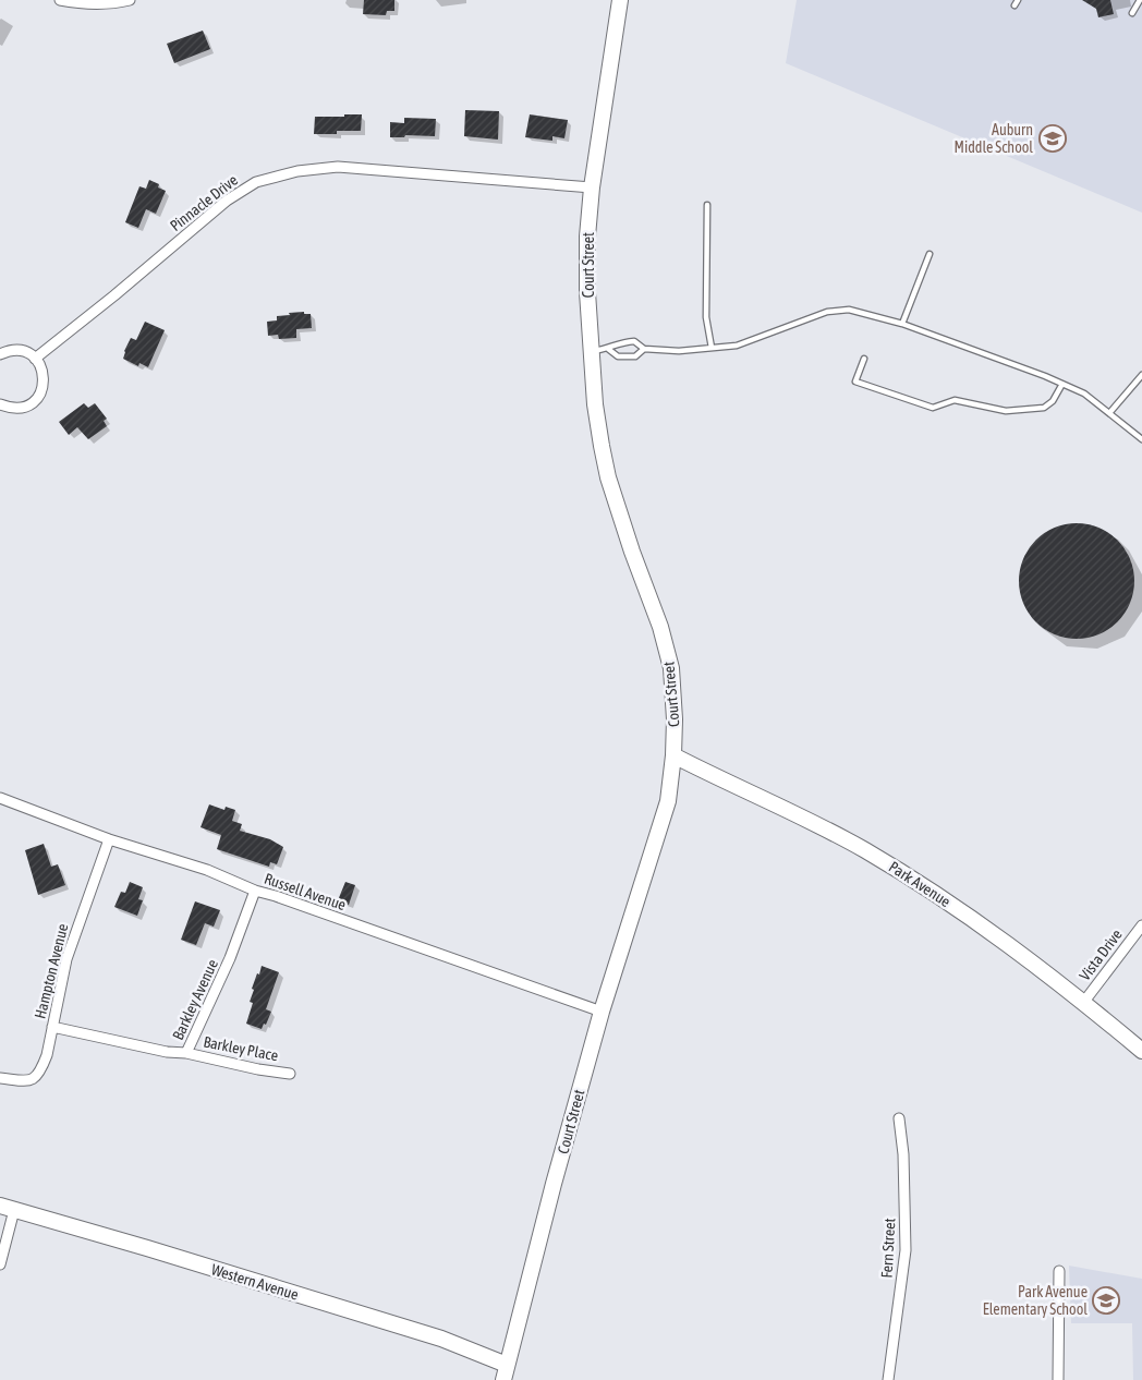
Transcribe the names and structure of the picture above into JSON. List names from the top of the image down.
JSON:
{
  "streets": {
    "main road": ["Court Street", "Park Avenue", "Western Avenue"],
    "street": [
      "Pinnacle Drive",
      "Russell Avenue",
      "Vista Drive",
      "Hampton Avenue",
      "Barkley Avenue",
      "Barkley Place",
      "Fern Street"
    ]
  },
  "crossings": [
    ["Pinnacle Drive", "Court Street"],
    ["Court Street", "Park Avenue"],
    ["Court Street", "Russell Avenue"],
    ["Court Street", "Western Avenue"],
    ["Park Avenue", "Vista Drive"],
    ["Russell Avenue", "Hampton Avenue"],
    ["Russell Avenue", "Barkley Avenue"],
    ["Hampton Avenue", "Barkley Avenue"],
    ["Barkley Avenue", "Barkley Place"]
  ],
  "places": {
    "school or university": ["Auburn Middle School", "Park Avenue Elementary School"]
  }
}
